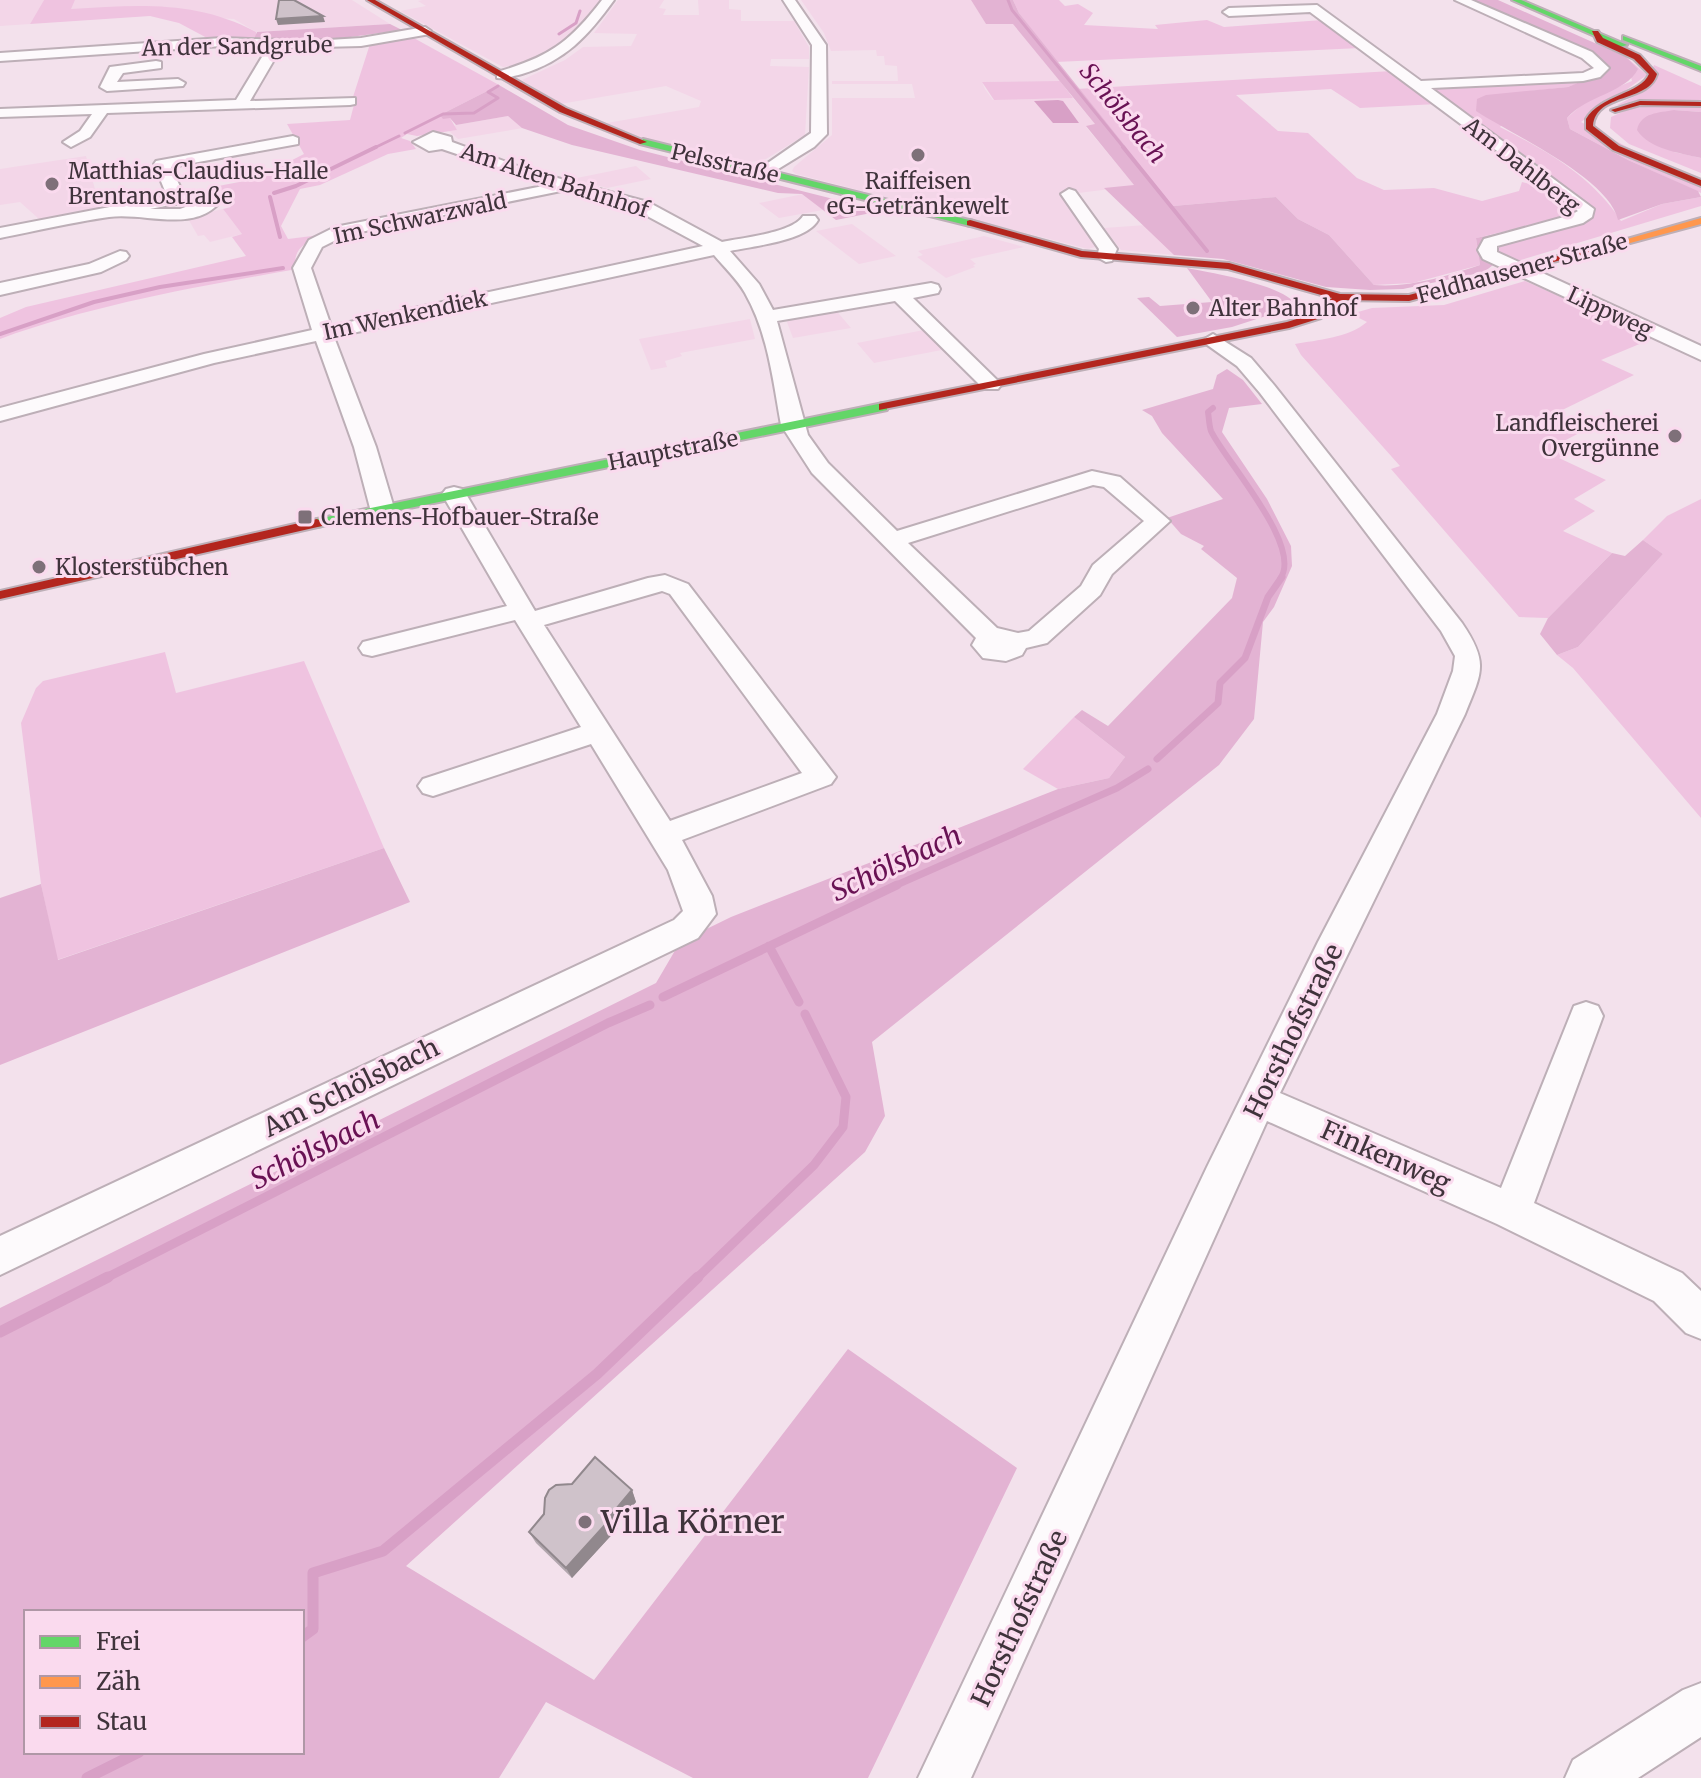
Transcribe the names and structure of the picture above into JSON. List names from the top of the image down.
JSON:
{
  "streets": {
    "main road": ["Pelsstraße", "Feldhausener Straße", "Hauptstraße"],
    "street": [
      "An der Sandgrube",
      "Am Dahlberg",
      "Am Alten Bahnhof",
      "Im Schwarzwald",
      "Lippweg",
      "Im Wenkendiek",
      "Horsthofstraße",
      "Am Schölsbach",
      "Finkenweg"
    ]
  },
  "crossings": [
    ["An der Sandgrube", "Pelsstraße"],
    ["Pelsstraße", "Feldhausener Straße"],
    ["Pelsstraße", "Hauptstraße"],
    ["Am Dahlberg", "Feldhausener Straße"],
    ["Am Dahlberg", "Lippweg"],
    ["Am Alten Bahnhof", "Im Schwarzwald"],
    ["Am Alten Bahnhof", "Im Wenkendiek"],
    ["Am Alten Bahnhof", "Hauptstraße"],
    ["Im Schwarzwald", "Im Wenkendiek"],
    ["Im Schwarzwald", "Hauptstraße"],
    ["Feldhausener Straße", "Lippweg"],
    ["Feldhausener Straße", "Hauptstraße"],
    ["Hauptstraße", "Horsthofstraße"],
    ["Horsthofstraße", "Finkenweg"]
  ],
  "water": ["Schölsbach"],
  "places": {
    "other": [
      "Raiffeisen eG-Getränkewelt",
      "Matthias-Claudius-Halle Brentanostraße",
      "Alter Bahnhof",
      "Landfleischerei Overgünne",
      "Klosterstübchen",
      "Villa Körner"
    ],
    "transit": ["Clemens-Hofbauer-Straße"]
  },
  "legend": ["Frei", "Zäh", "Stau"]
}
